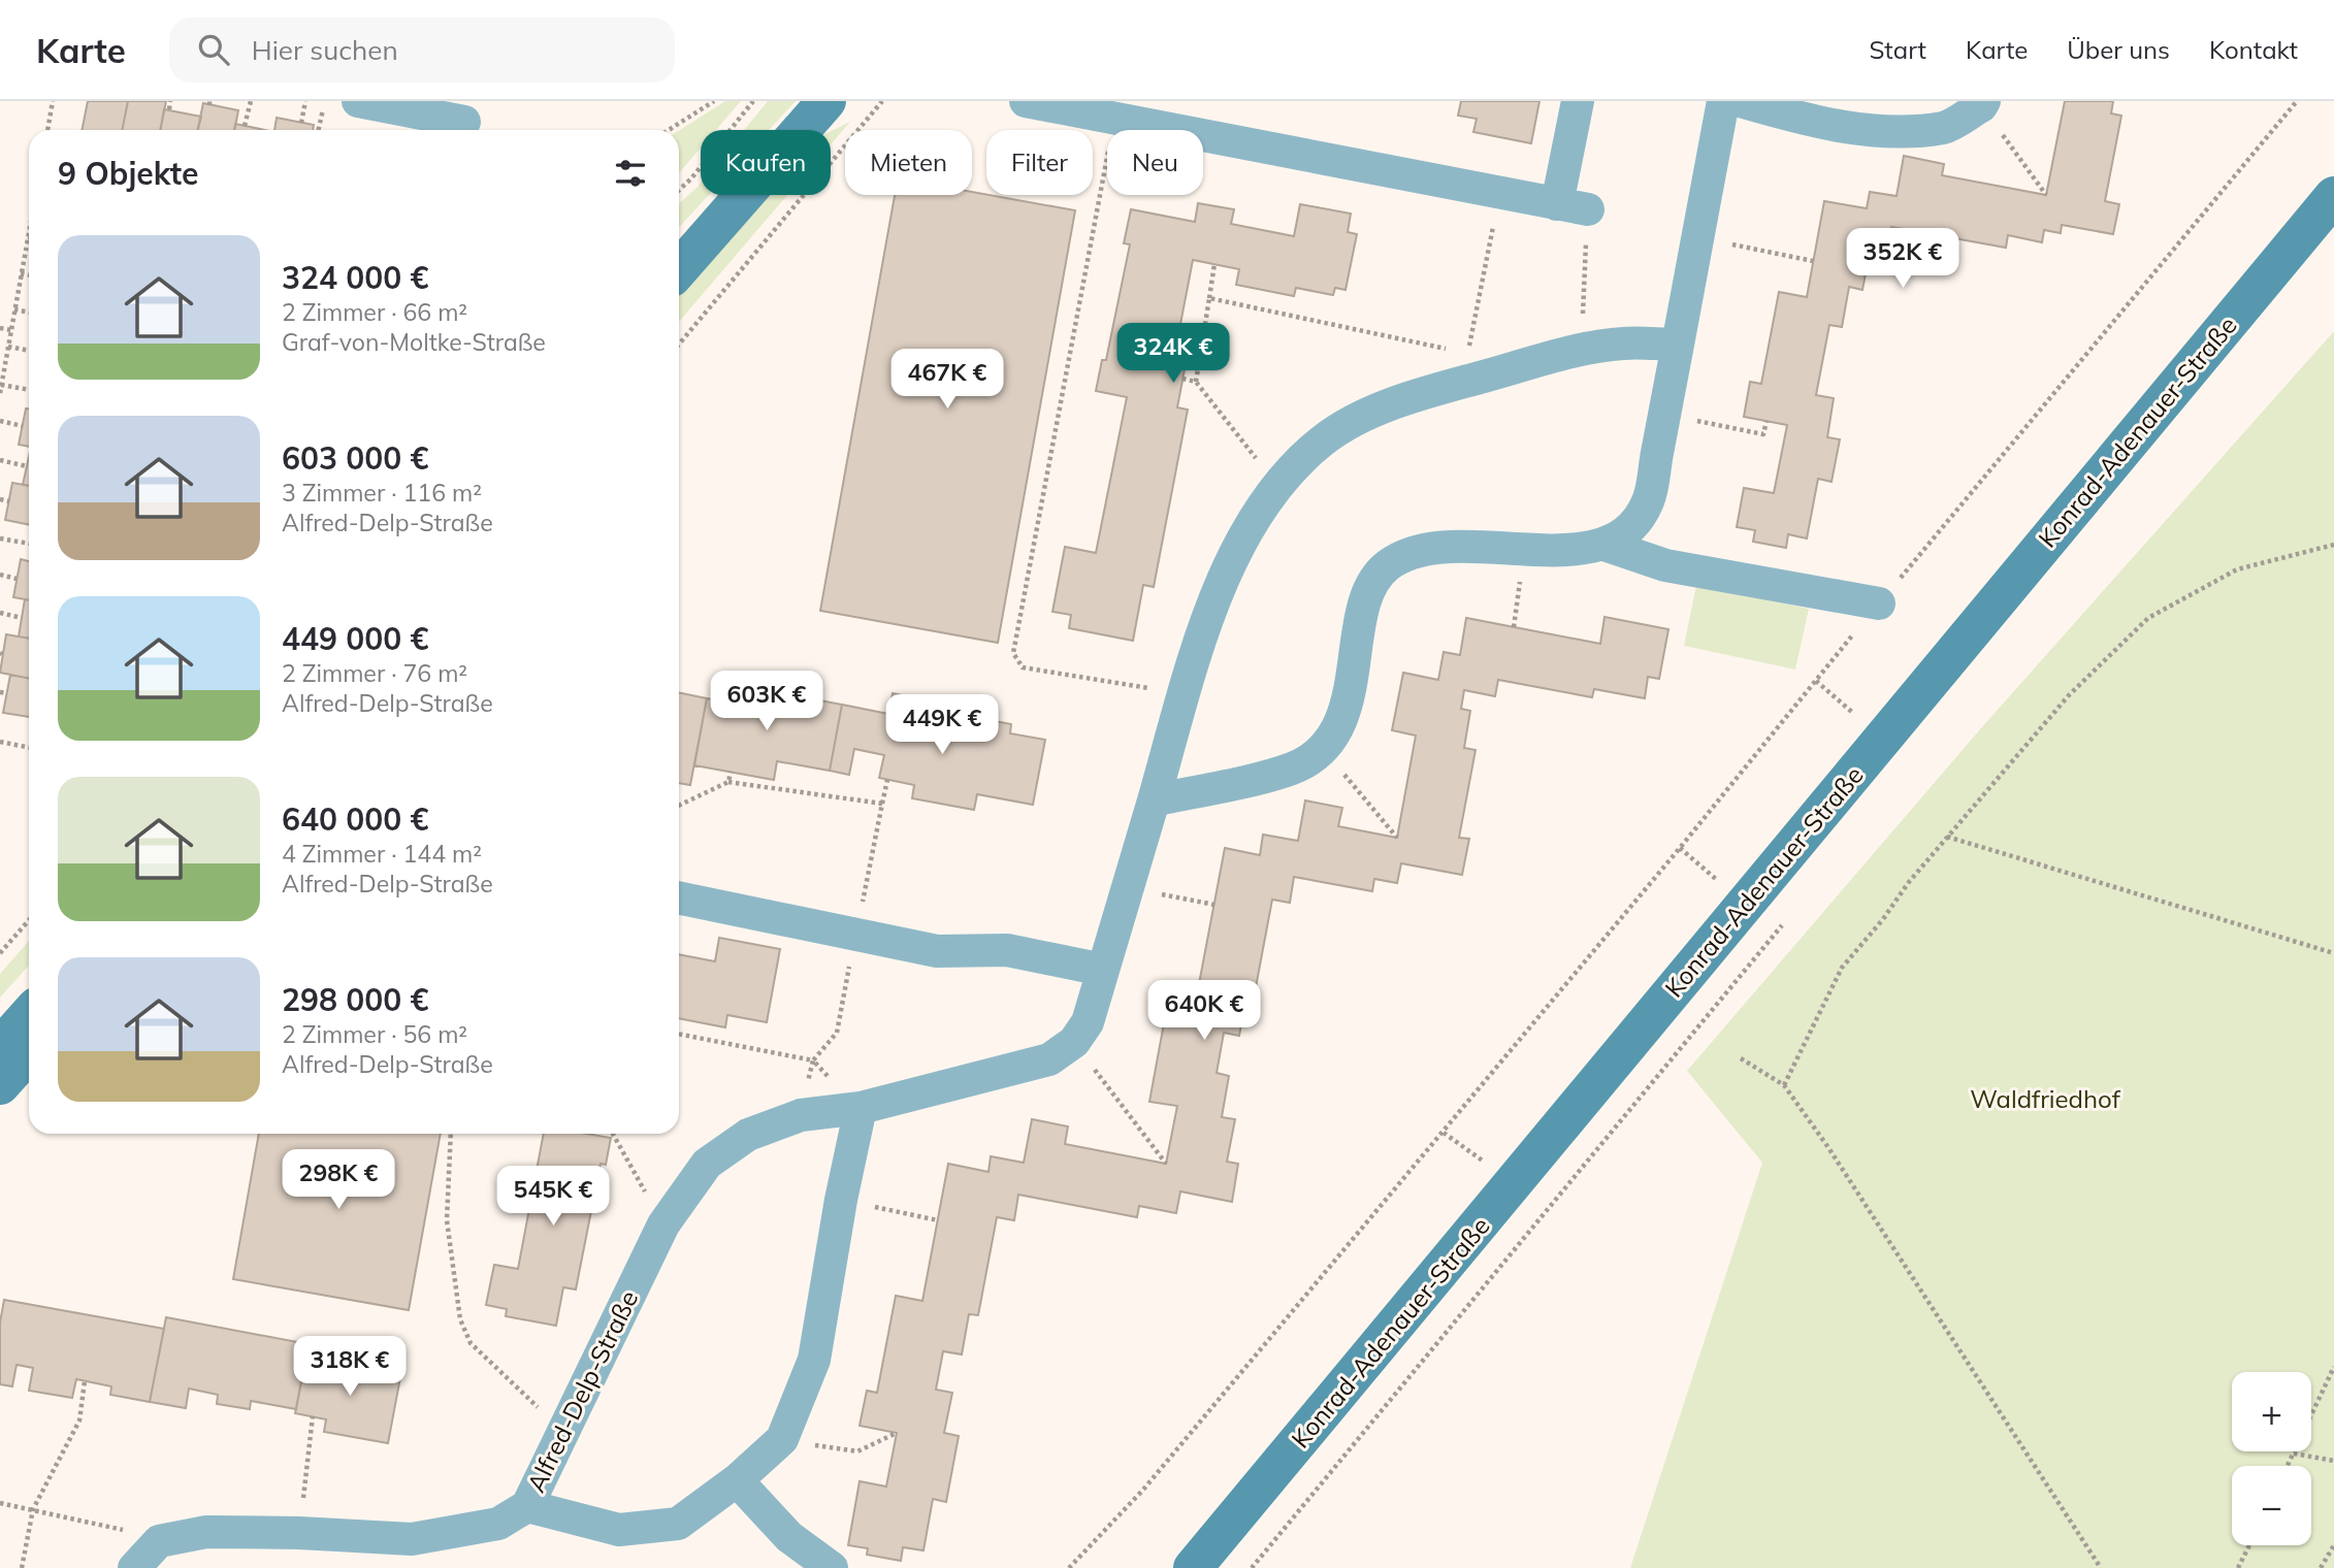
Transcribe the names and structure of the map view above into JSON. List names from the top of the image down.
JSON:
{
  "streets": {
    "main road": ["Konrad-Adenauer-Straße"],
    "street": ["Alfred-Delp-Straße"]
  },
  "parks": ["Waldfriedhof"],
  "page": {
    "header": "Karte",
    "search": "Hier suchen",
    "nav": [
      "Start",
      "Karte",
      "Über uns",
      "Kontakt"
    ],
    "chip": [
      "Kaufen",
      "Mieten",
      "Filter",
      "Neu"
    ],
    "heading": "9 Objekte",
    "list": [
      {
        "name": "324 000 €",
        "note": "2 Zimmer · 66 m² · Graf-von-Moltke-Straße"
      },
      {
        "name": "603 000 €",
        "note": "3 Zimmer · 116 m² · Alfred-Delp-Straße"
      },
      {
        "name": "449 000 €",
        "note": "2 Zimmer · 76 m² · Alfred-Delp-Straße"
      },
      {
        "name": "640 000 €",
        "note": "4 Zimmer · 144 m² · Alfred-Delp-Straße"
      },
      {
        "name": "298 000 €",
        "note": "2 Zimmer · 56 m² · Alfred-Delp-Straße"
      }
    ],
    "price": [
      "352K €",
      "324K €",
      "467K €",
      "603K €",
      "449K €",
      "640K €",
      "298K €",
      "545K €",
      "318K €"
    ],
    "map_buttons": ["+", "−"]
  }
}
